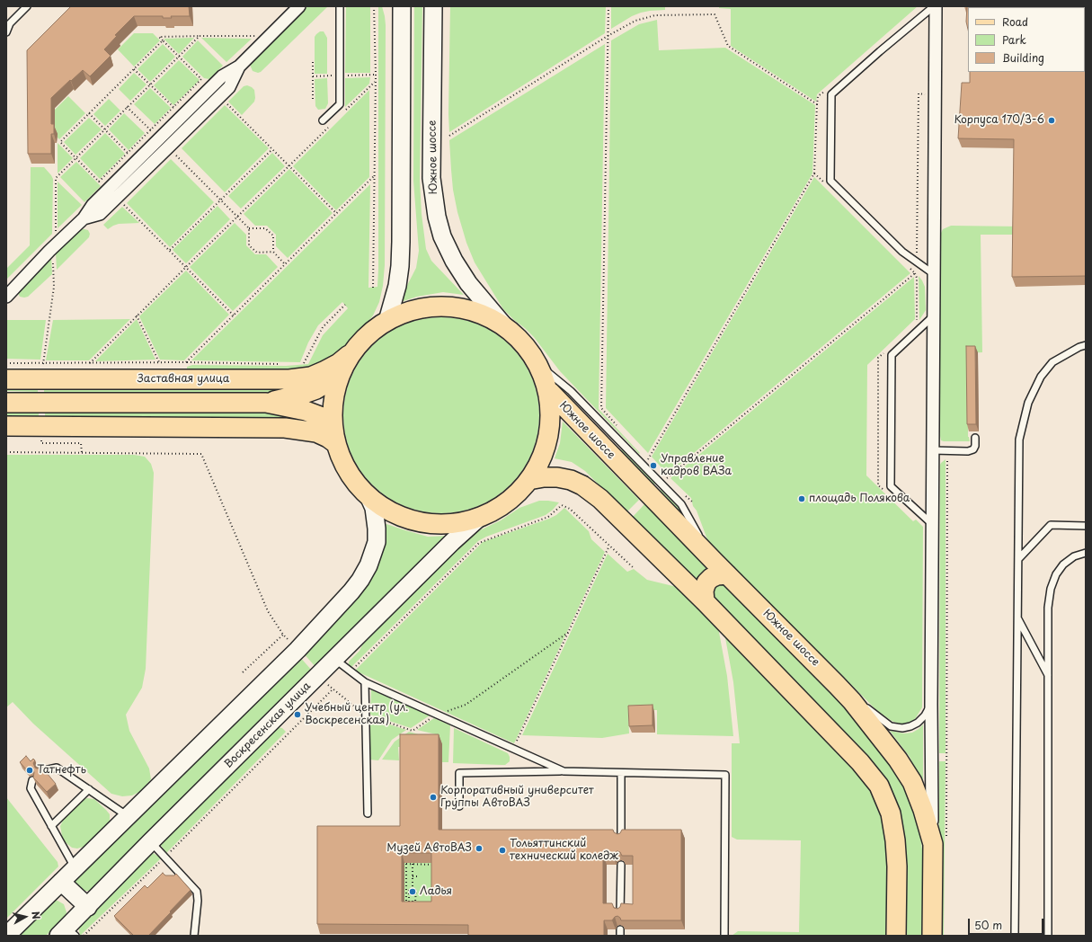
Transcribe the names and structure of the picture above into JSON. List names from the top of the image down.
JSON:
{
  "streets": {
    "main road": ["Южное шоссе", "Заставная улица", "Воскресенская улица"]
  },
  "places": [
    "Корпуса 170/3-6",
    "Управление кадров ВАЗа",
    "площадь Полякова",
    "Учебный центр (ул. Воскресенская)",
    "Татнефть",
    "Корпоративный университет Группы АвтоВАЗ",
    "Музей АвтоВАЗ",
    "Тольяттинский технический коледж",
    "Ладья"
  ],
  "legend": ["Road", "Park", "Building"],
  "scale_bar": "50 m",
  "north": "right"
}
